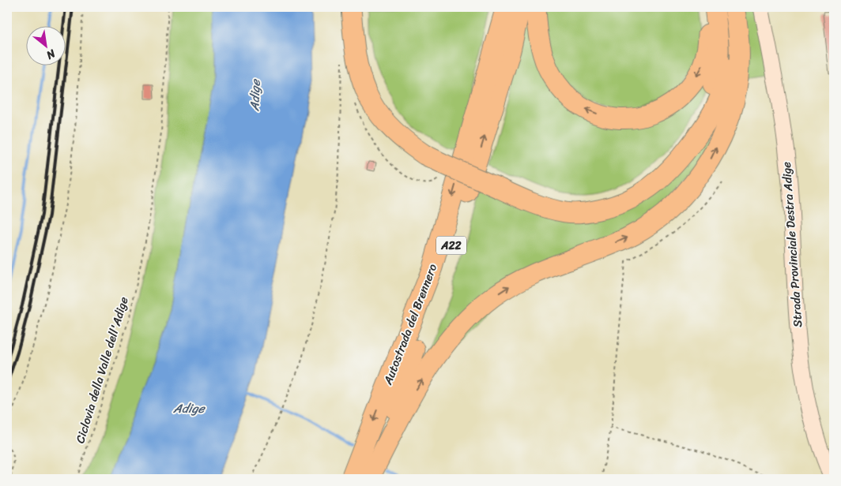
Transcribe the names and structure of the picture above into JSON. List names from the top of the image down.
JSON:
{
  "streets": {
    "highway": ["A22", "Autostrada del Brennero"],
    "main road": ["Strada Provinciale Destra Adige"],
    "path": ["Ciclovia della Valle dell'Adige"]
  },
  "water": ["Adige"],
  "north": "bottom right"
}
